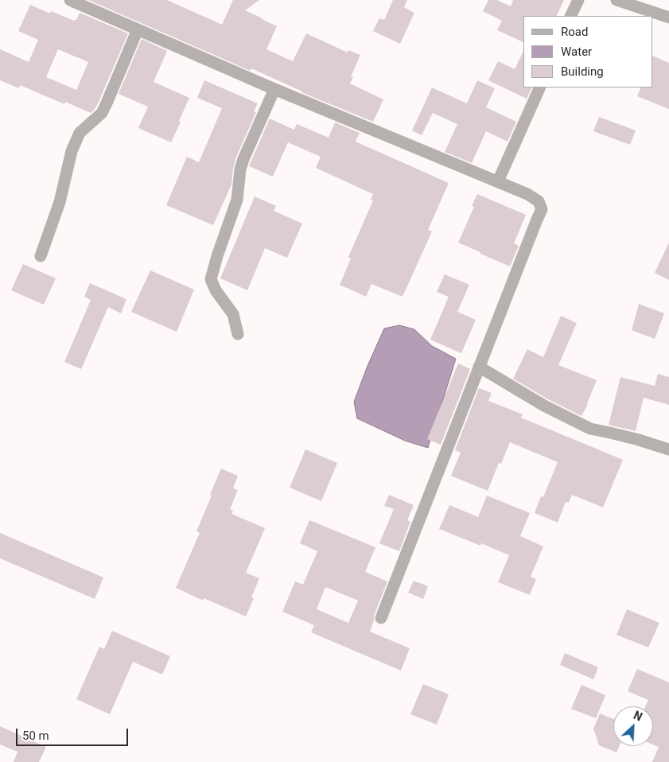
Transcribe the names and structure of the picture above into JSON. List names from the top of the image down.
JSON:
{
  "legend": ["Road", "Water", "Building"],
  "scale_bar": "50 m",
  "north": "top right"
}
